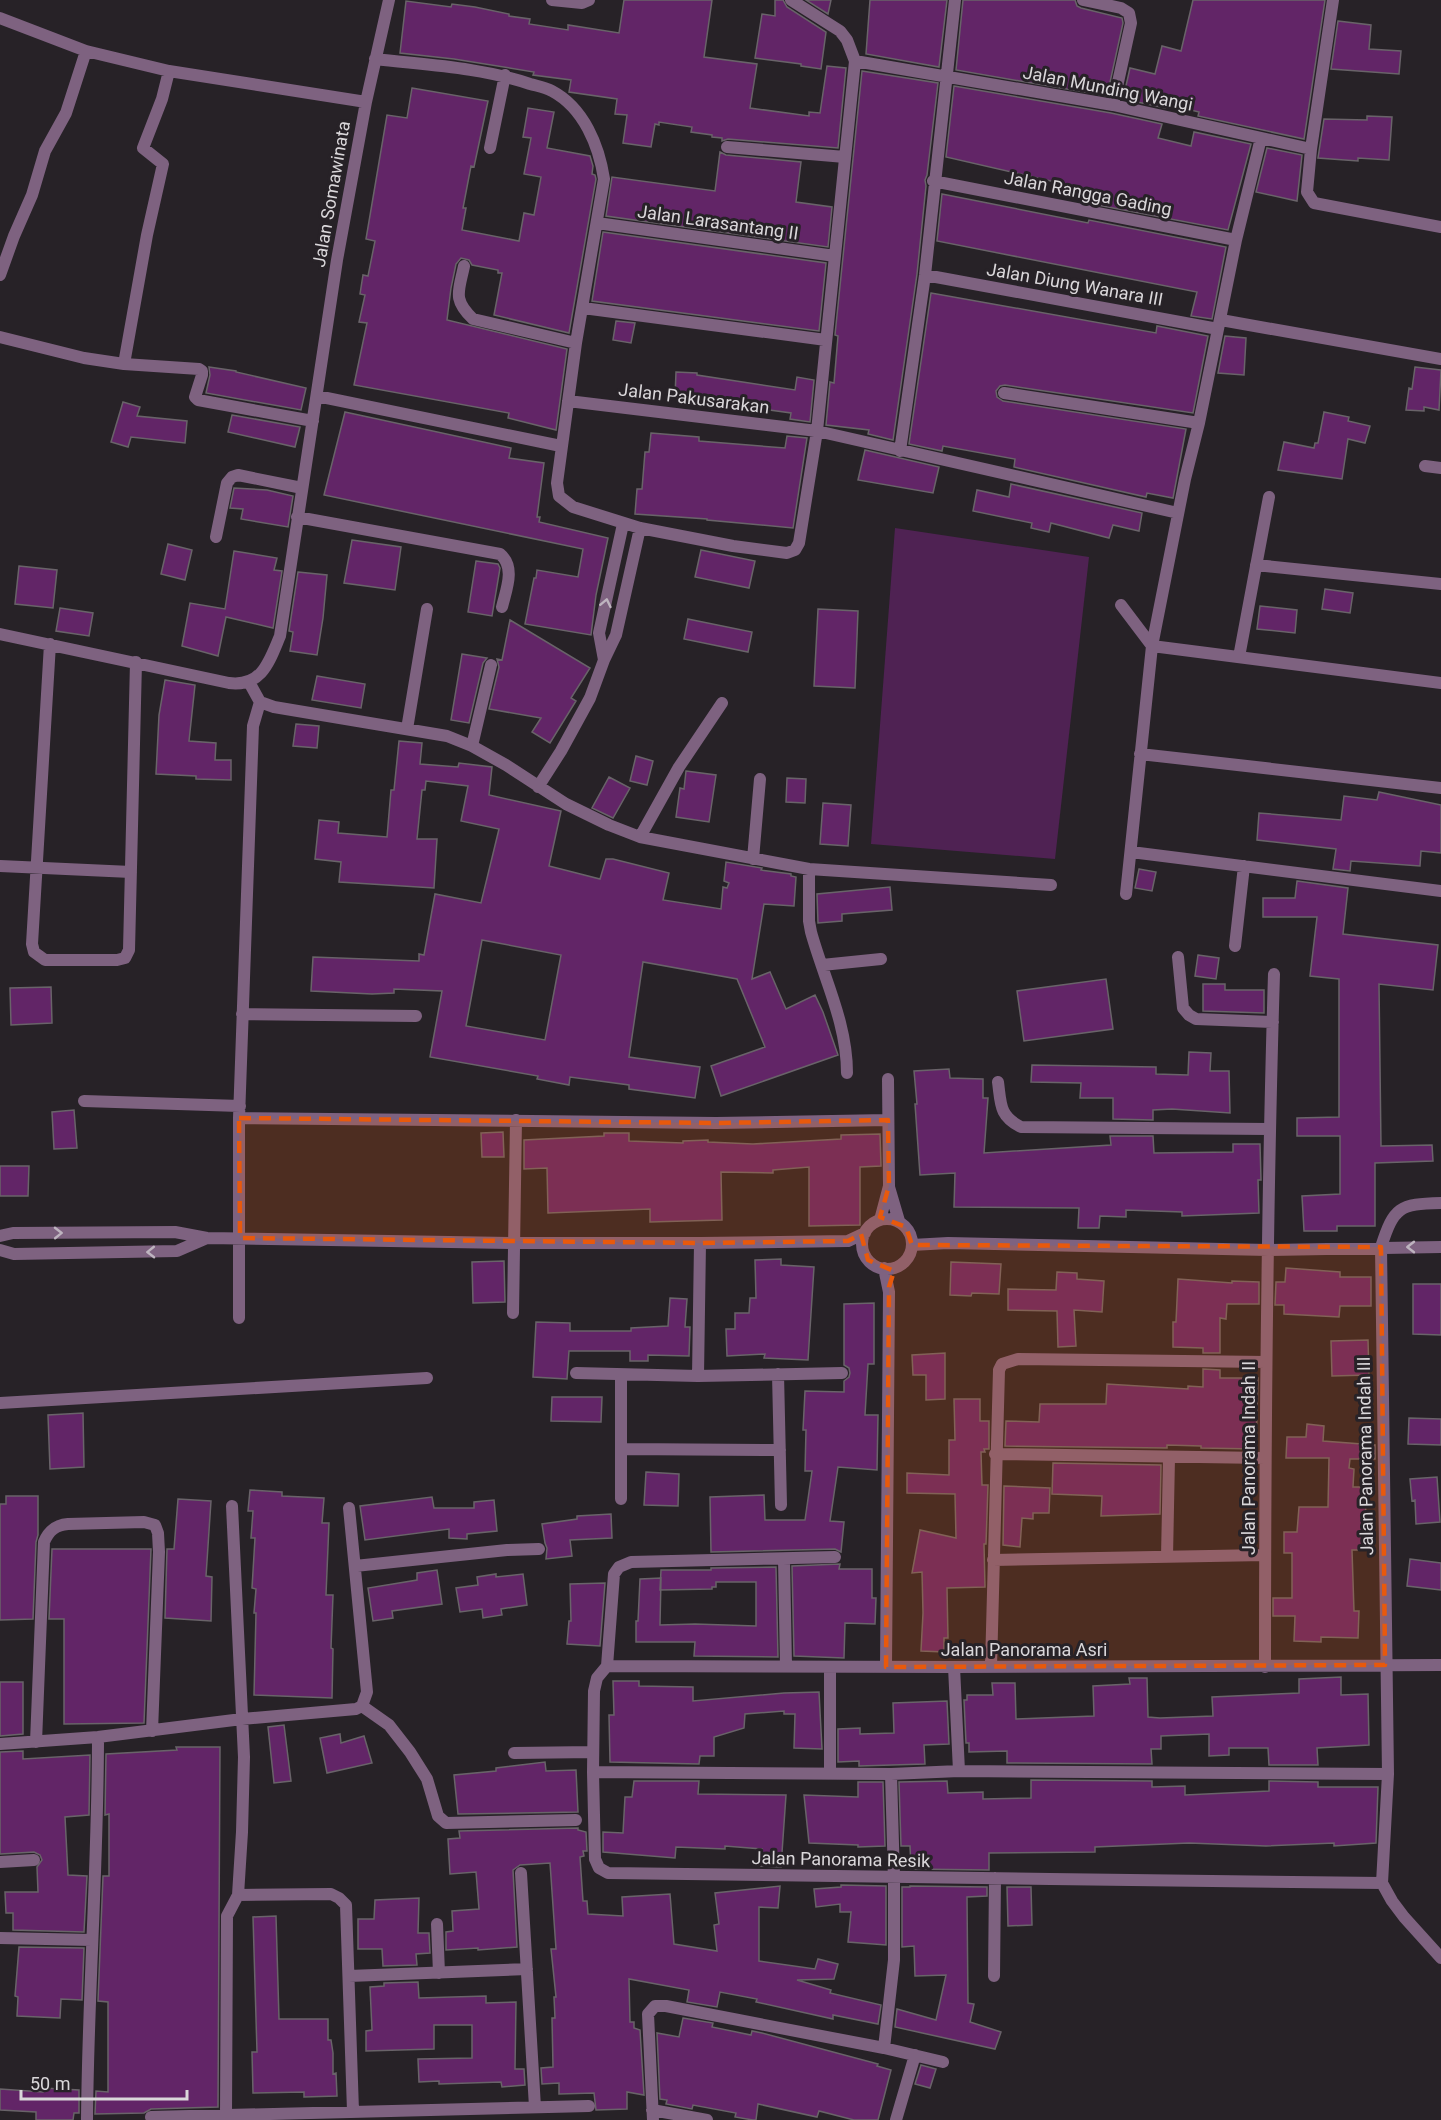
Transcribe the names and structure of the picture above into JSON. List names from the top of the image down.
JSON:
{
  "streets": {
    "street": [
      "Jalan Munding Wangi",
      "Jalan Rangga Gading",
      "Jalan Somawinata",
      "Jalan Larasantang II",
      "Jalan Diung Wanara III",
      "Jalan Pakusarakan",
      "Jalan Panorama Indah III",
      "Jalan Panorama Indah II",
      "Jalan Panorama Asri",
      "Jalan Panorama Resik"
    ]
  },
  "crossings": [
    ["Jalan Panorama Indah III", "Jalan Panorama Asri"],
    ["Jalan Panorama Indah III", "Jalan Panorama Resik"],
    ["Jalan Panorama Indah II", "Jalan Panorama Asri"],
    ["Jalan Panorama Asri", "Jalan Panorama Resik"]
  ],
  "scale_bar": "50 m"
}
